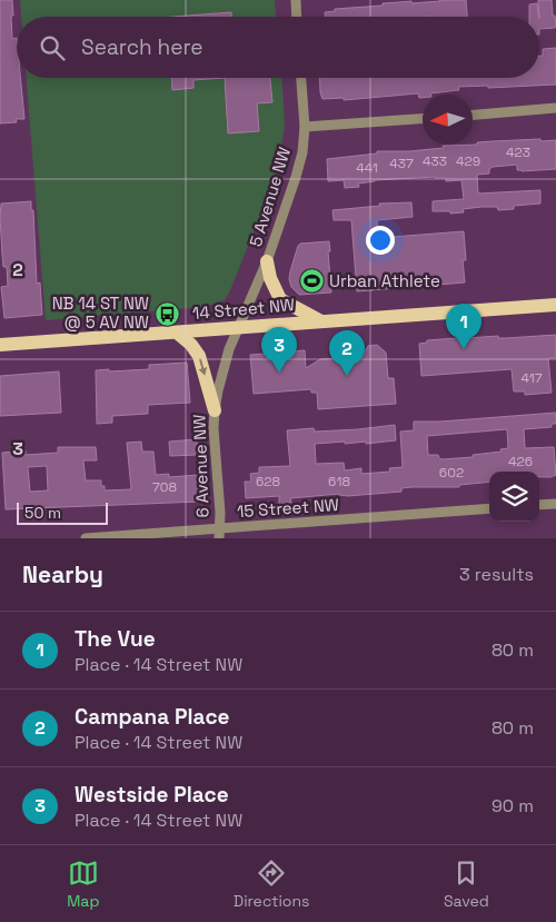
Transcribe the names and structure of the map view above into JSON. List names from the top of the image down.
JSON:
{
  "streets": {
    "main road": ["14 Street NW"],
    "street": ["5 Avenue NW", "6 Avenue NW", "15 Street NW"]
  },
  "crossings": [
    ["5 Avenue NW", "14 Street NW"],
    ["5 Avenue NW", "6 Avenue NW"],
    ["14 Street NW", "6 Avenue NW"],
    ["6 Avenue NW", "15 Street NW"]
  ],
  "places": {
    "sports": ["Urban Athlete"],
    "bus stop": ["NB 14 ST NW @ 5 AV NW"]
  },
  "house_numbers": [
    "423",
    "433",
    "429",
    "437",
    "441",
    "417",
    "426",
    "602",
    "628",
    "618",
    "708"
  ],
  "scale_bar": "50 m",
  "north": "left",
  "page": {
    "search": "Search here",
    "pins": ["1", "3", "2"],
    "scale": "50 m",
    "heading": ["Nearby", "3 results"],
    "list": [
      {
        "mark": "1",
        "name": "The Vue",
        "note": "Place · 14 Street NW",
        "value": "80 m"
      },
      {
        "mark": "2",
        "name": "Campana Place",
        "note": "Place · 14 Street NW",
        "value": "80 m"
      },
      {
        "mark": "3",
        "name": "Westside Place",
        "note": "Place · 14 Street NW",
        "value": "90 m"
      }
    ],
    "nav": ["Map", "Directions", "Saved"]
  },
  "grid": {
    "rows": ["2", "3"]
  }
}
